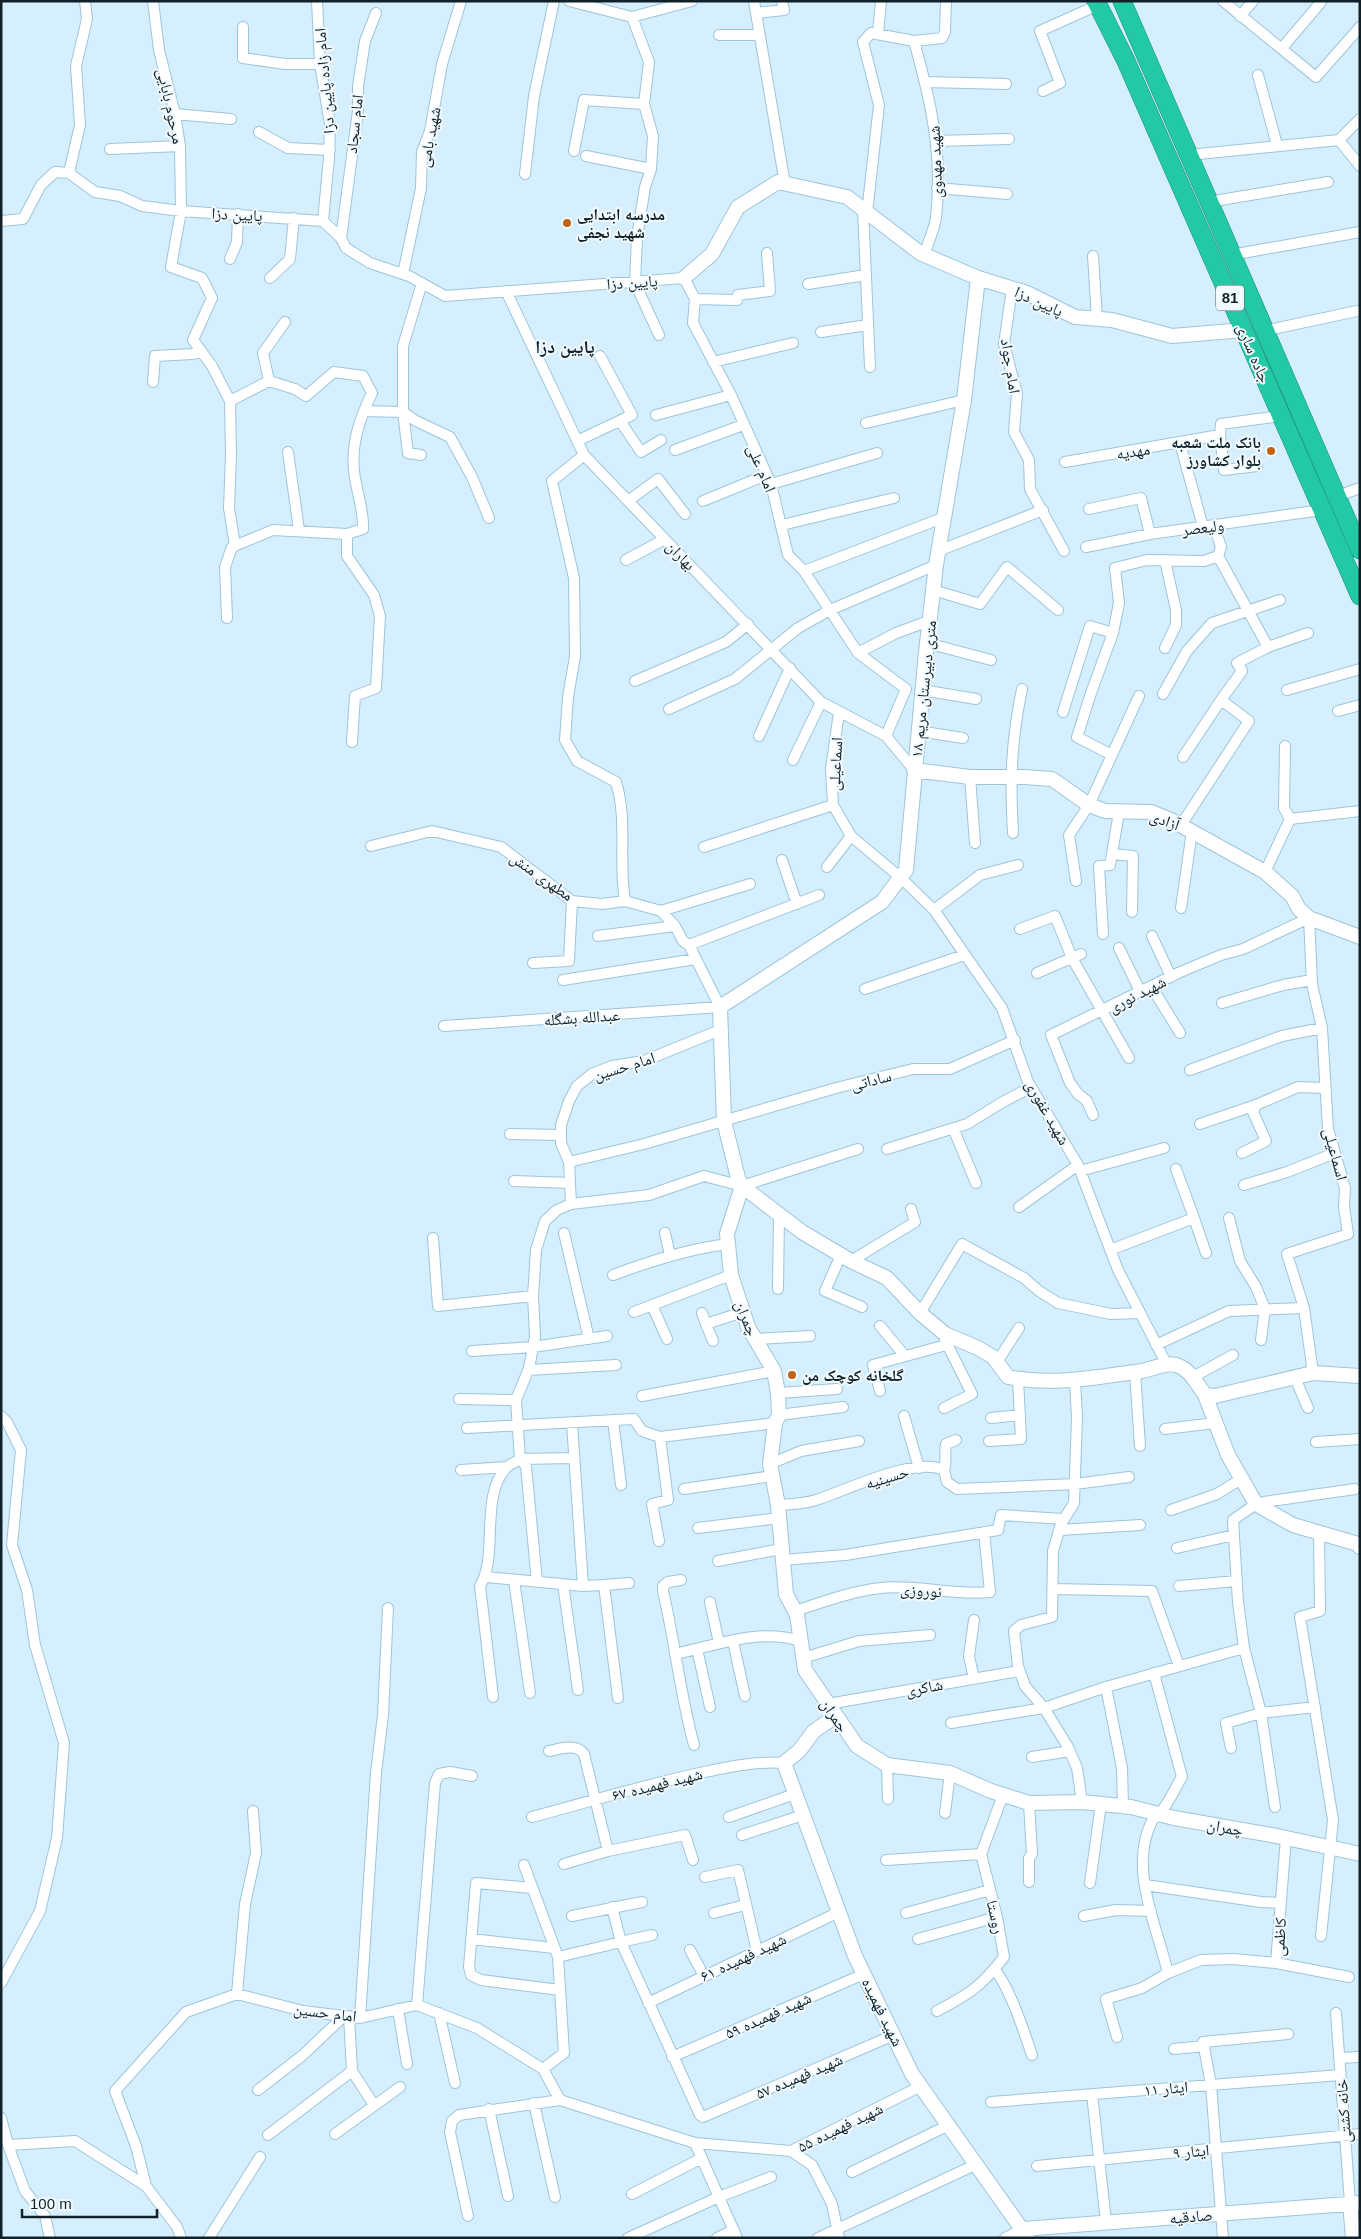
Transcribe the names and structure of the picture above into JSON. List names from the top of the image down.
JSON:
{
  "streets": {
    "highway": ["81", "جاده ساری"],
    "street": [
      "امام زاده پایین دزا",
      "مرحوم بابایی",
      "امام سجاد",
      "شهید بامی",
      "شهید مهدوی",
      "پایین دزا",
      "امام جواد",
      "مهدیه",
      "امام علی",
      "ولیعصر",
      "بهاران",
      "۱۸ متری دبیرستان مریم",
      "اسماعیلی",
      "آزادی",
      "مطهری منش",
      "شهید نوری",
      "عبدالله بشگله",
      "امام حسین",
      "ساداتی",
      "شهید غفوری",
      "چمران",
      "حسینیه",
      "نوروزی",
      "شاکری",
      "شهید فهمیده ۶۷",
      "روستا",
      "کاظمی",
      "شهید فهمیده ۶۱",
      "شهید فهمیده",
      "شهید فهمیده ۵۹",
      "شهید فهمیده ۵۷",
      "ایثار ۱۱",
      "خانه کشتی",
      "شهید فهمیده ۵۵",
      "ایثار ۹",
      "صادقیه"
    ]
  },
  "crossings": [
    ["امام زاده پایین دزا", "پایین دزا"],
    ["مرحوم بابایی", "پایین دزا"],
    ["امام سجاد", "پایین دزا"],
    ["شهید بامی", "پایین دزا"],
    ["شهید مهدوی", "پایین دزا"],
    ["پایین دزا", "جاده ساری"],
    ["پایین دزا", "امام جواد"],
    ["پایین دزا", "بهاران"],
    ["پایین دزا", "۱۸ متری دبیرستان مریم"],
    ["جاده ساری", "مهدیه"],
    ["جاده ساری", "ولیعصر"],
    ["امام علی", "بهاران"],
    ["بهاران", "۱۸ متری دبیرستان مریم"],
    ["بهاران", "اسماعیلی"],
    ["بهاران", "آزادی"],
    ["۱۸ متری دبیرستان مریم", "اسماعیلی"],
    ["۱۸ متری دبیرستان مریم", "آزادی"],
    ["۱۸ متری دبیرستان مریم", "عبدالله بشگله"],
    ["۱۸ متری دبیرستان مریم", "شهید غفوری"],
    ["اسماعیلی", "آزادی"],
    ["اسماعیلی", "شهید نوری"],
    ["اسماعیلی", "شهید غفوری"],
    ["آزادی", "شهید نوری"],
    ["امام حسین", "ساداتی"],
    ["ساداتی", "شهید غفوری"],
    ["چمران", "حسینیه"],
    ["چمران", "نوروزی"],
    ["چمران", "شاکری"],
    ["چمران", "کاظمی"],
    ["شهید فهمیده ۶۷", "شهید فهمیده"],
    ["شهید فهمیده ۶۱", "شهید فهمیده"],
    ["شهید فهمیده", "شهید فهمیده ۵۹"],
    ["شهید فهمیده", "شهید فهمیده ۵۷"],
    ["شهید فهمیده", "شهید فهمیده ۵۵"],
    ["شهید فهمیده", "صادقیه"],
    ["شهید فهمیده ۵۹", "شهید فهمیده ۵۷"],
    ["ایثار ۱۱", "خانه کشتی"],
    ["خانه کشتی", "ایثار ۹"],
    ["خانه کشتی", "صادقیه"]
  ],
  "districts": ["پایین دزا"],
  "places": ["مدرسه ابتدایی شهید نجفی", "بانک ملت شعبه بلوار کشاورز", "گلخانه کوچک من"],
  "scale_bar": "100 m"
}
